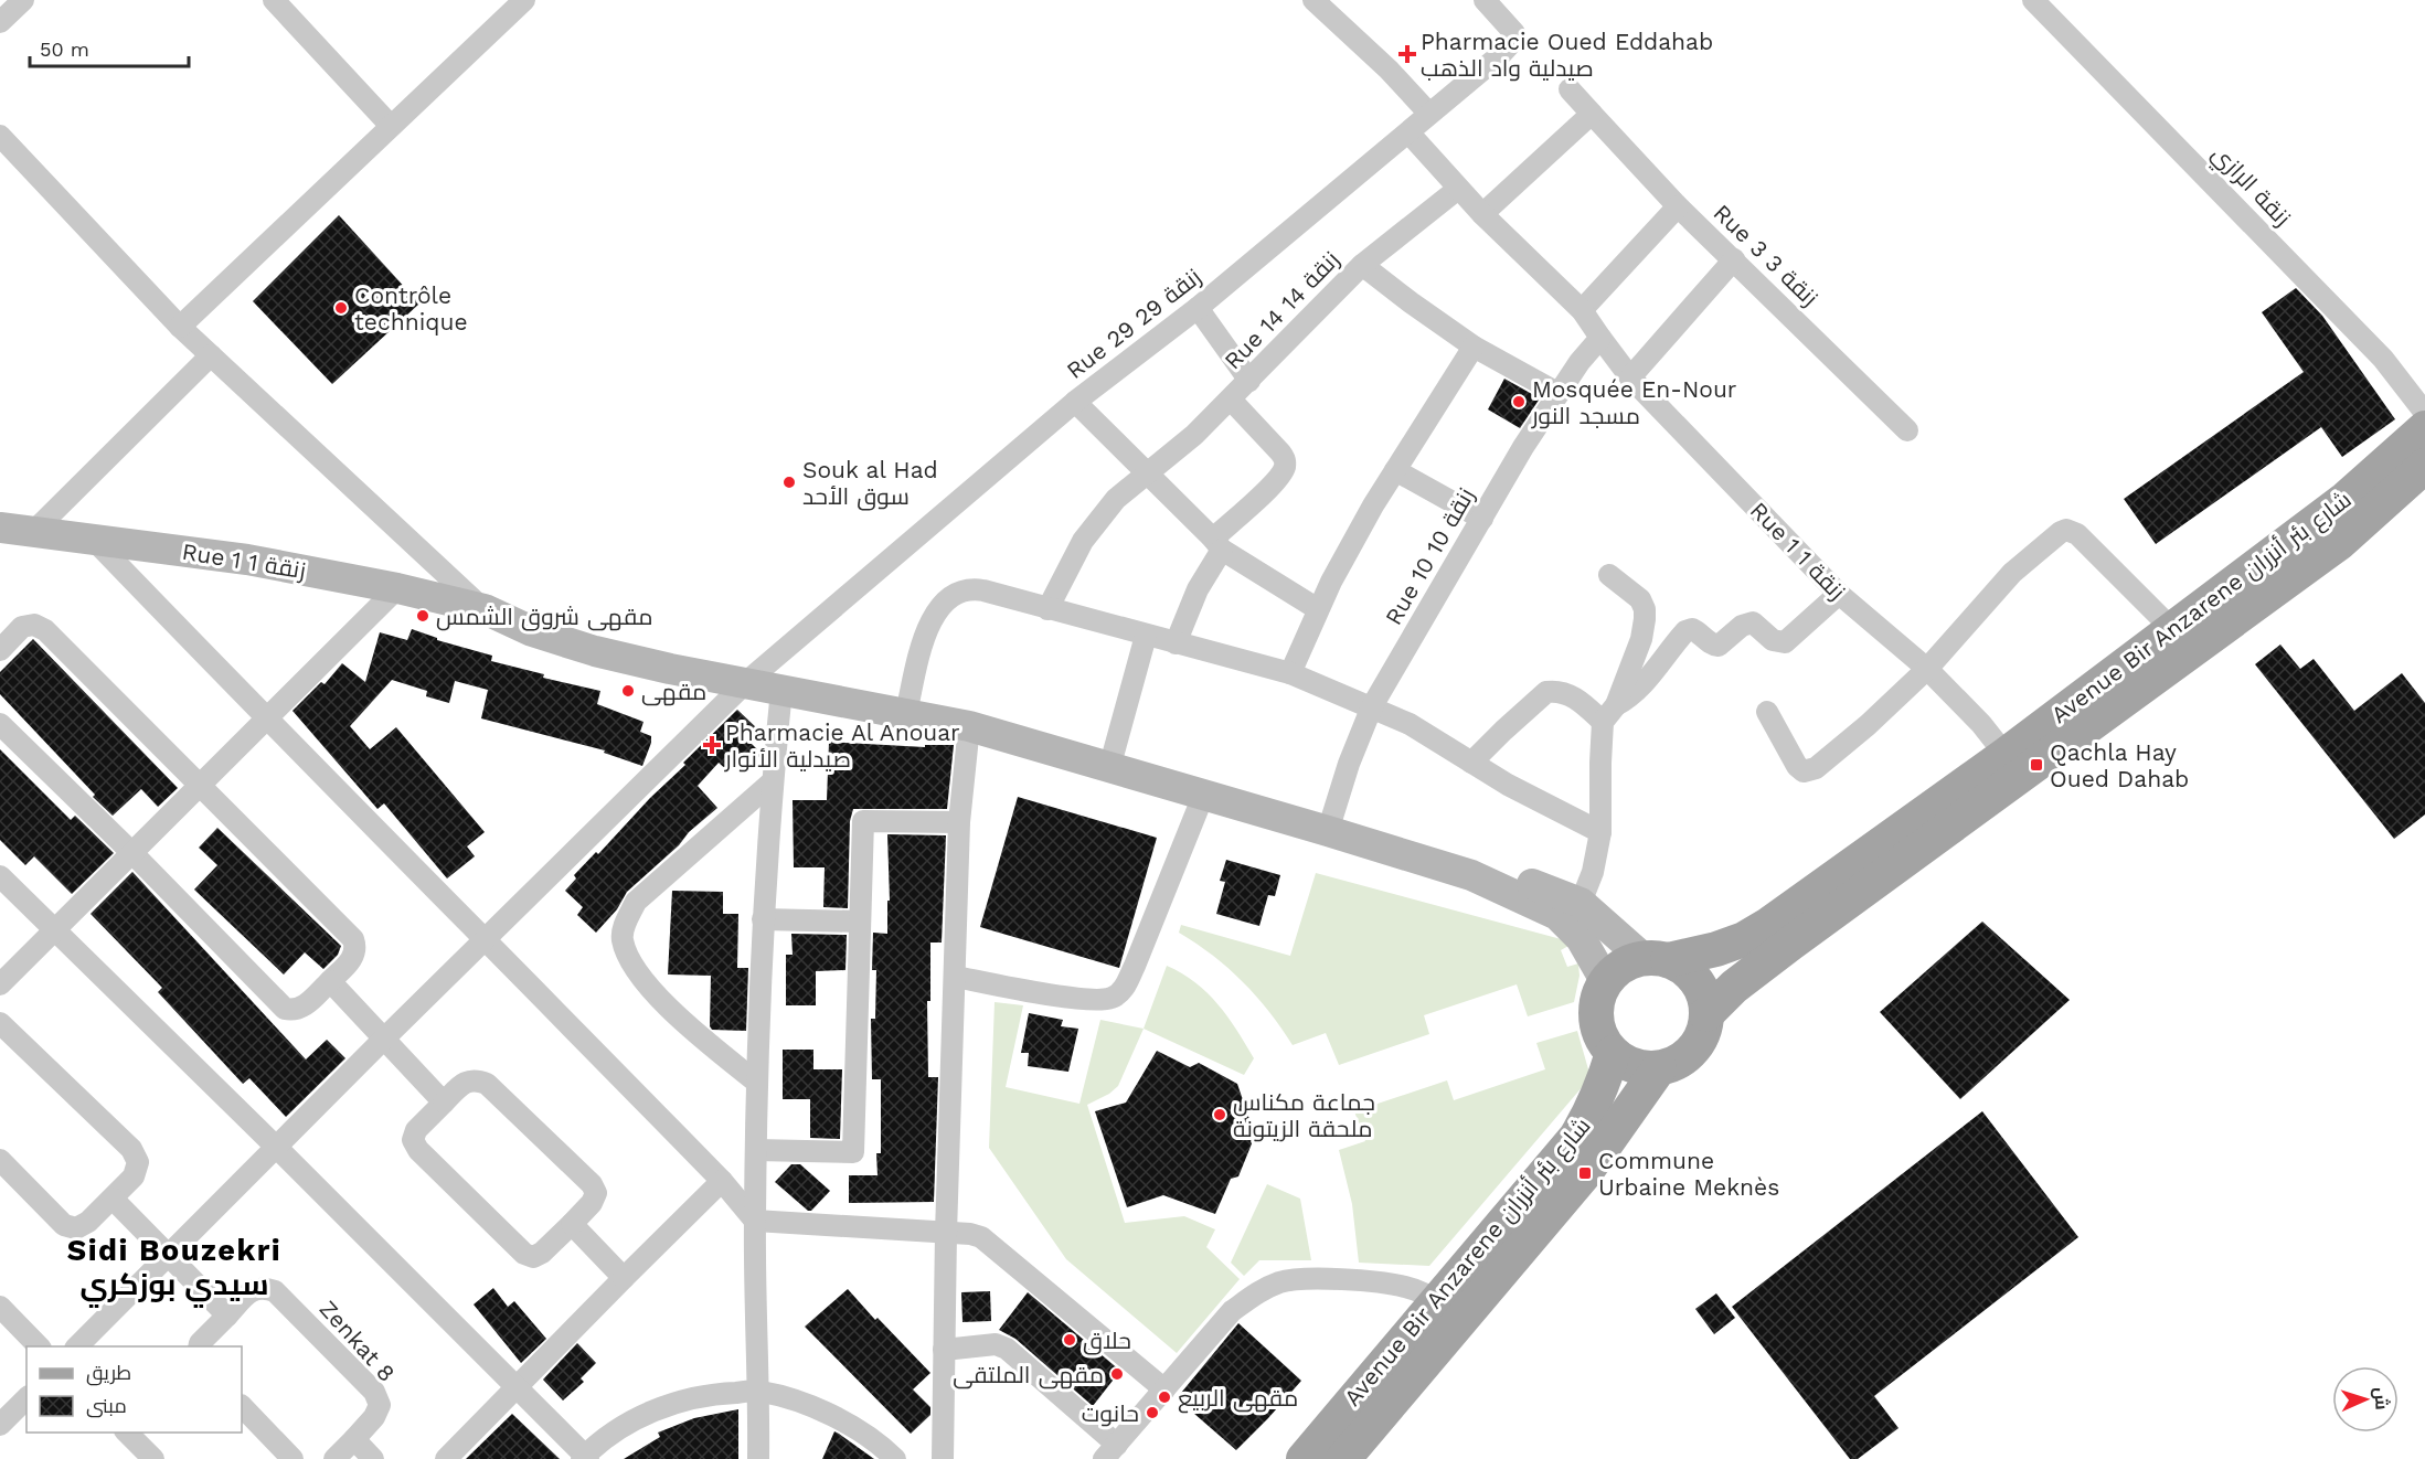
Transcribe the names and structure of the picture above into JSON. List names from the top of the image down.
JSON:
{
  "streets": {
    "main road": ["Avenue Bir Anzarene شارع بئر أنزران"],
    "street": [
      "زنقة الرازي",
      "Rue 3 زنقة 3",
      "Rue 14 زنقة 14",
      "Rue 29 زنقة 29",
      "Rue 1 زنقة 1",
      "Rue 10 زنقة 10",
      "Zenkat 8"
    ]
  },
  "crossings": [
    ["Rue 3 زنقة 3", "Rue 10 زنقة 10"],
    ["Rue 14 زنقة 14", "Rue 1 زنقة 1"],
    ["Rue 29 زنقة 29", "Rue 1 زنقة 1"],
    ["Rue 1 زنقة 1", "Rue 10 زنقة 10"],
    ["Rue 1 زنقة 1", "Avenue Bir Anzarene شارع بئر أنزران"]
  ],
  "districts": ["Sidi Bouzekri سيدي بوزكري"],
  "places": {
    "health": ["Pharmacie Oued Eddahab صيدلية واد الذهب", "Pharmacie Al Anouar صيدلية الأنوار"],
    "other": [
      "Contrôle technique",
      "Mosquée En-Nour مسجد النور",
      "Souk al Had سوق الأحد",
      "مقهى شروق الشمس",
      "مقهى",
      "جماعة مكناس ملحقة الزيتونة",
      "حلاق",
      "مقهى الملتقى",
      "مقهى الربيع",
      "حانوت"
    ],
    "transit": ["Qachla Hay Oued Dahab", "Commune Urbaine Meknès"]
  },
  "legend": ["طريق", "مبنى"],
  "scale_bar": "50 m",
  "north": "right"
}
